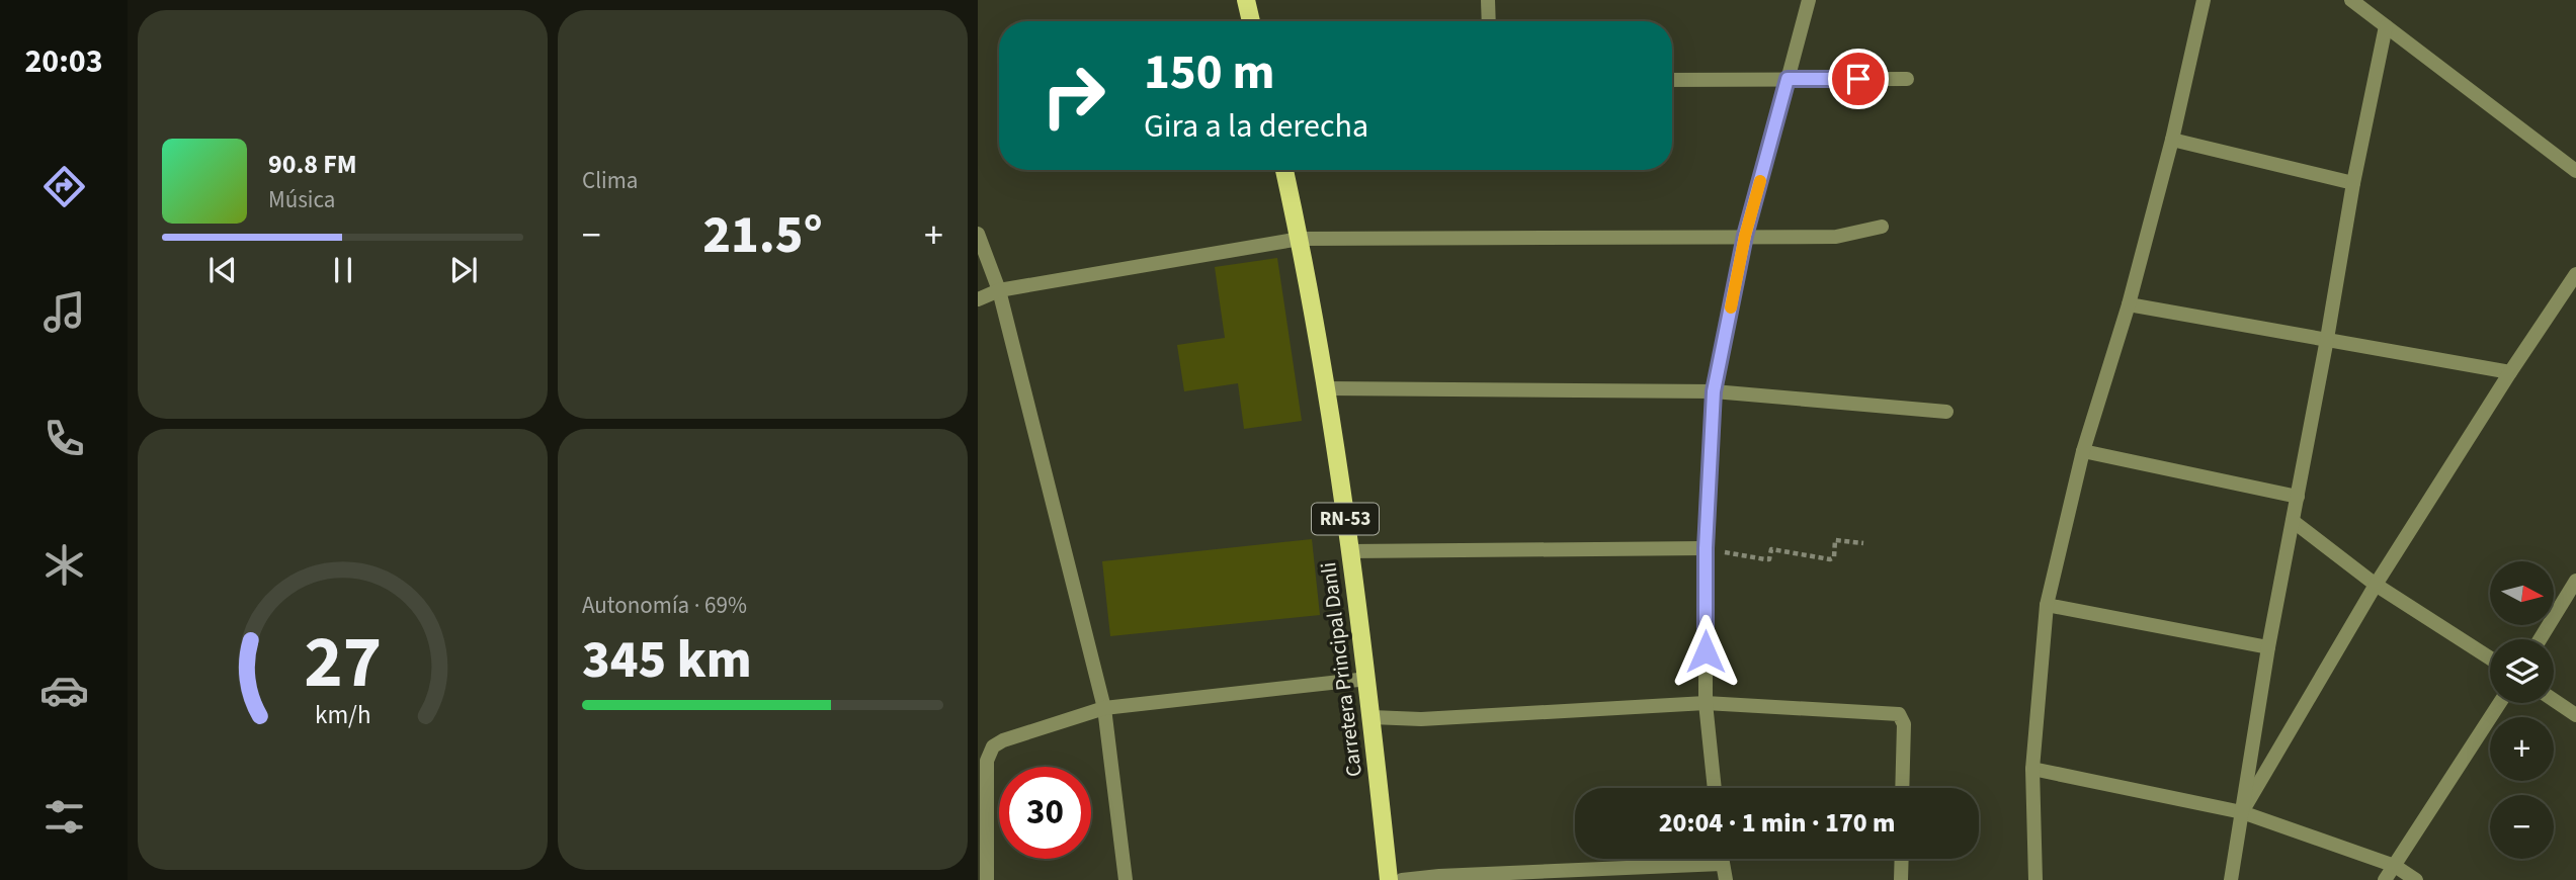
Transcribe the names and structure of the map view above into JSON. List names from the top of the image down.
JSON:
{
  "streets": {
    "main road": ["RN-53", "Carretera Principal Danli"]
  },
  "north": "right",
  "page": {
    "tabs": "20:03",
    "tile": [
      "Clima",
      ["Autonomía · 69%", "345 km"]
    ],
    "turn": ["150 m", "Gira a la derecha"],
    "song": ["90.8 FM", "Música"],
    "heat": ["−", "21.5°", "+"],
    "map_buttons": ["+", "−"],
    "limit": "30",
    "trip": "20:04 · 1 min · 170 m",
    "gauge": ["27", "km/h"]
  }
}
